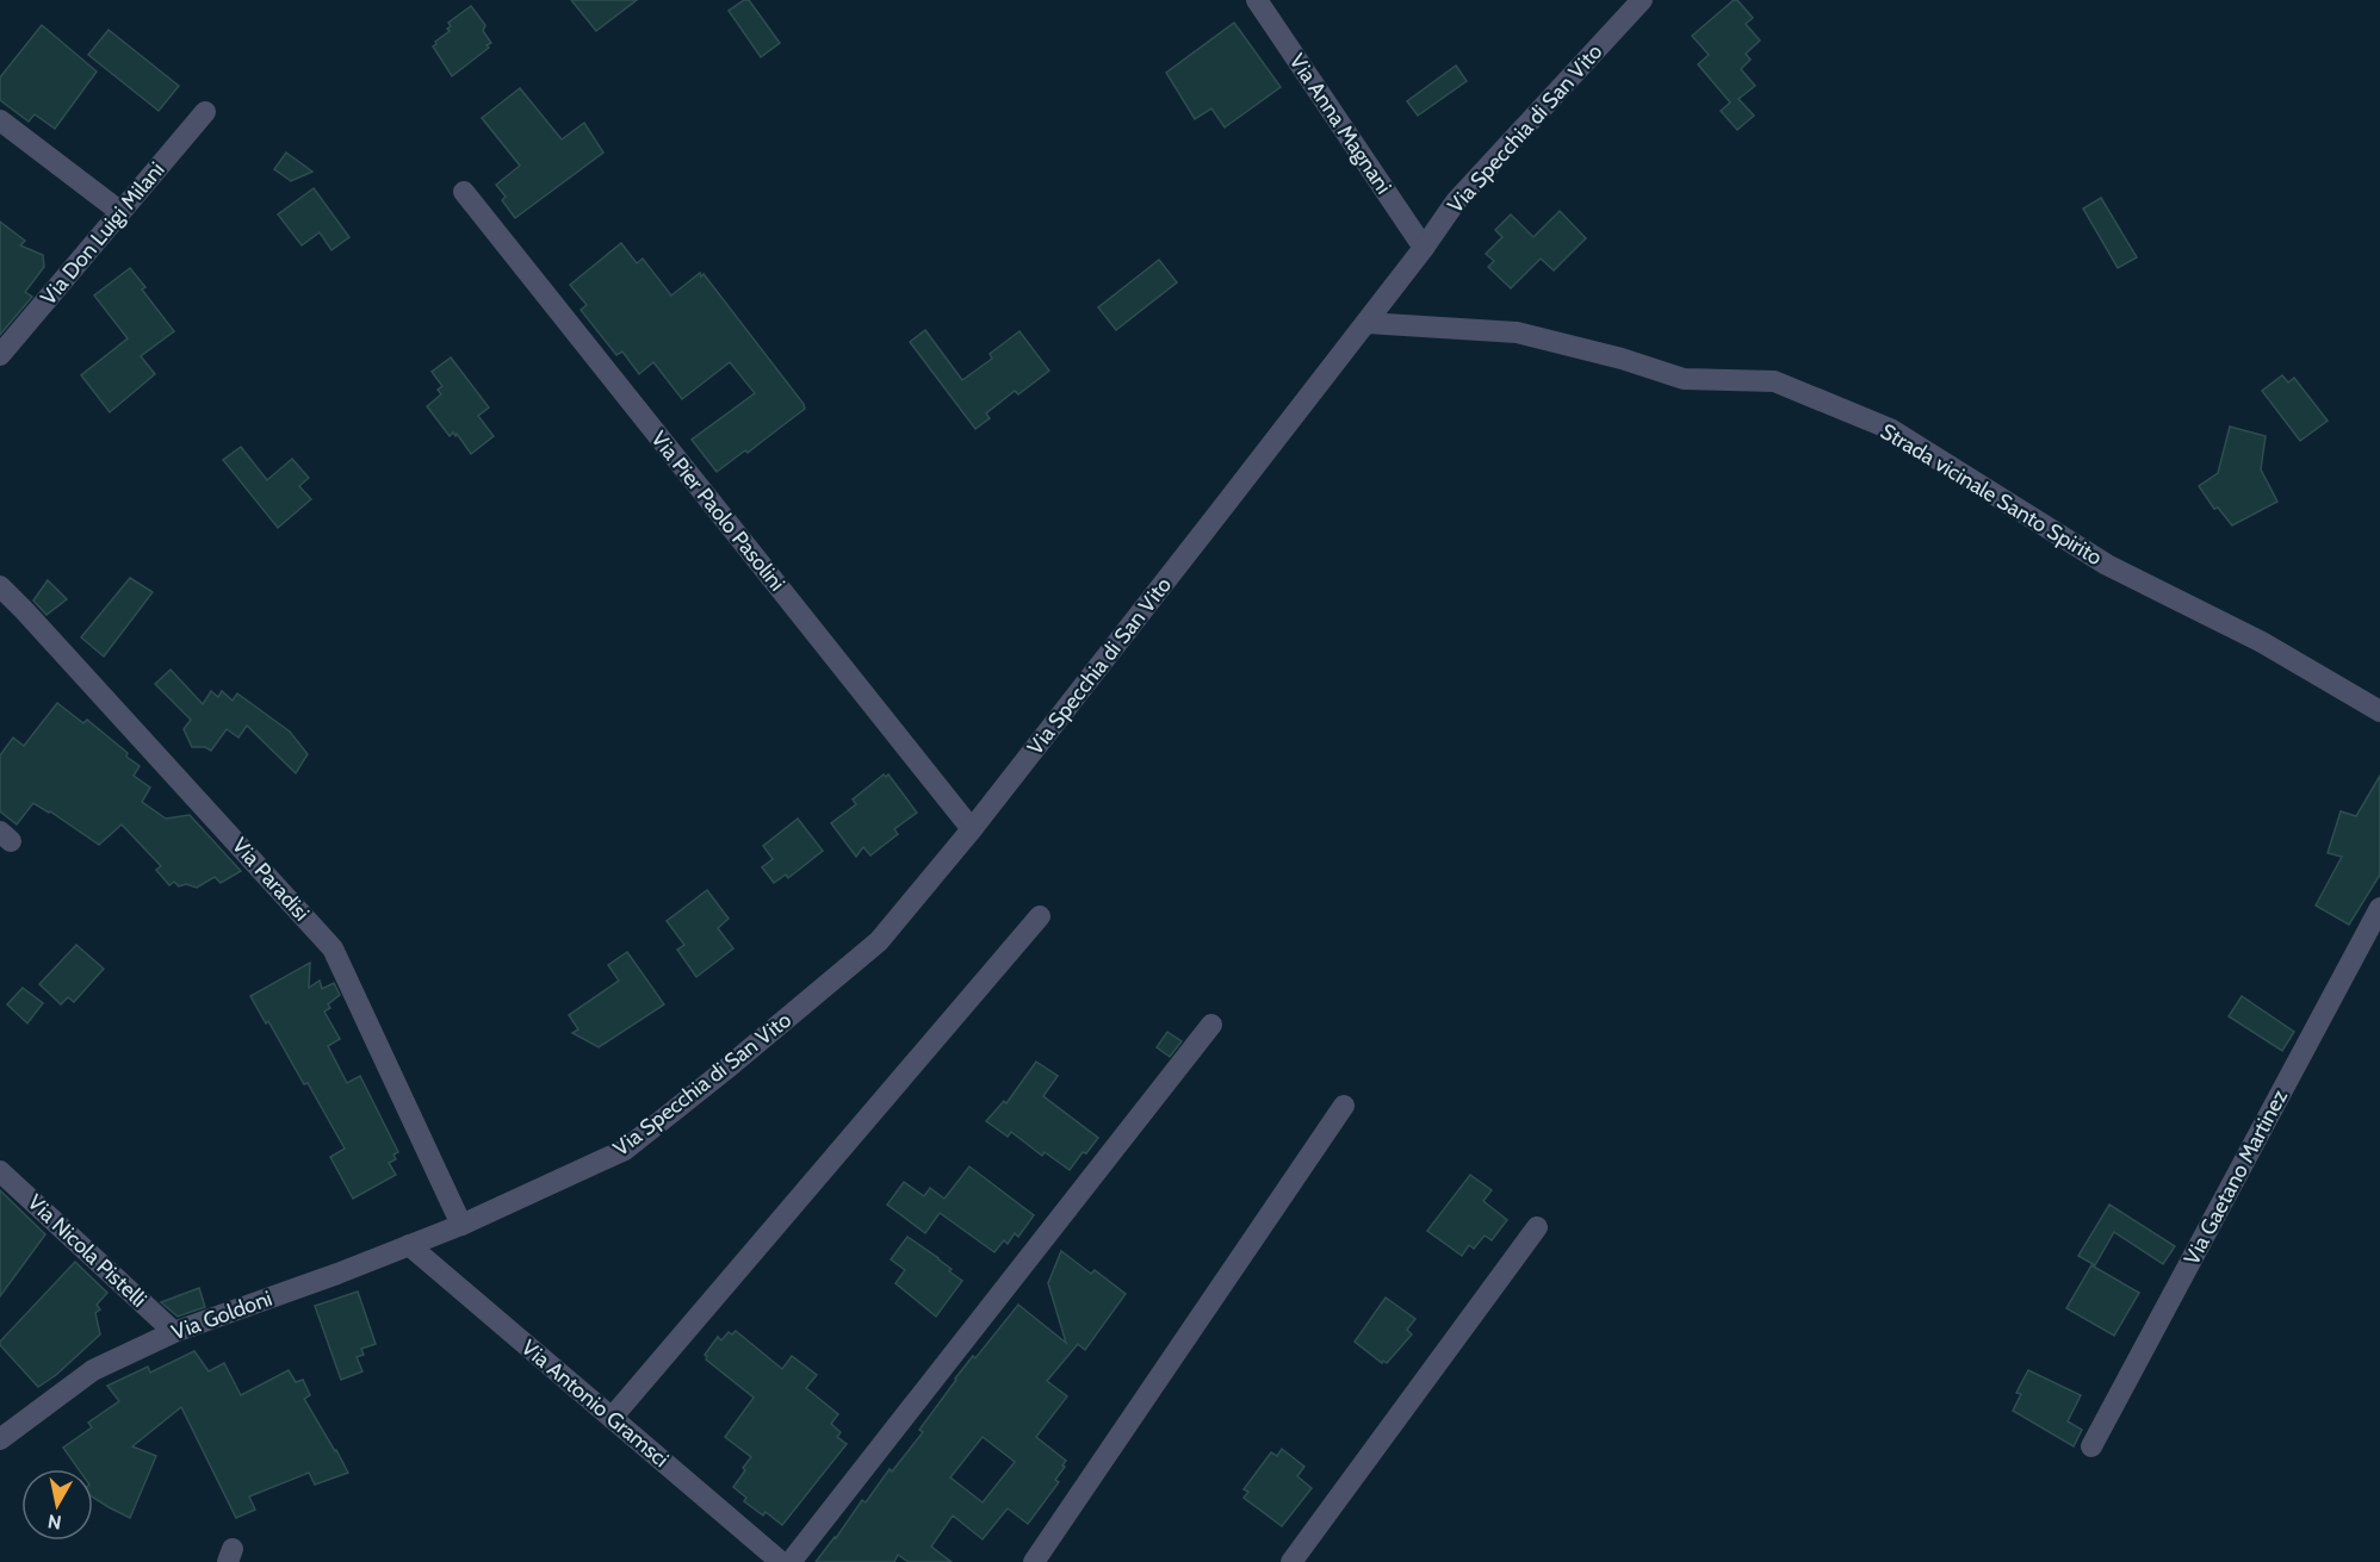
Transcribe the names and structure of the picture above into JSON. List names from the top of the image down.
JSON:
{
  "streets": {
    "street": [
      "Via Anna Magnani",
      "Via Specchia di San Vito",
      "Via Don Luigi Milani",
      "Strada vicinale Santo Spirito",
      "Via Pier Paolo Pasolini",
      "Via Paradisi",
      "Via Gaetano Martinez",
      "Via Nicola Pistelli",
      "Via Goldoni",
      "Via Antonio Gramsci"
    ]
  },
  "crossings": [
    ["Via Anna Magnani", "Via Specchia di San Vito"],
    ["Via Specchia di San Vito", "Strada vicinale Santo Spirito"],
    ["Via Specchia di San Vito", "Via Pier Paolo Pasolini"],
    ["Via Specchia di San Vito", "Via Paradisi"],
    ["Via Specchia di San Vito", "Via Goldoni"],
    ["Via Paradisi", "Via Goldoni"],
    ["Via Nicola Pistelli", "Via Goldoni"],
    ["Via Goldoni", "Via Antonio Gramsci"]
  ],
  "north": "bottom"
}
